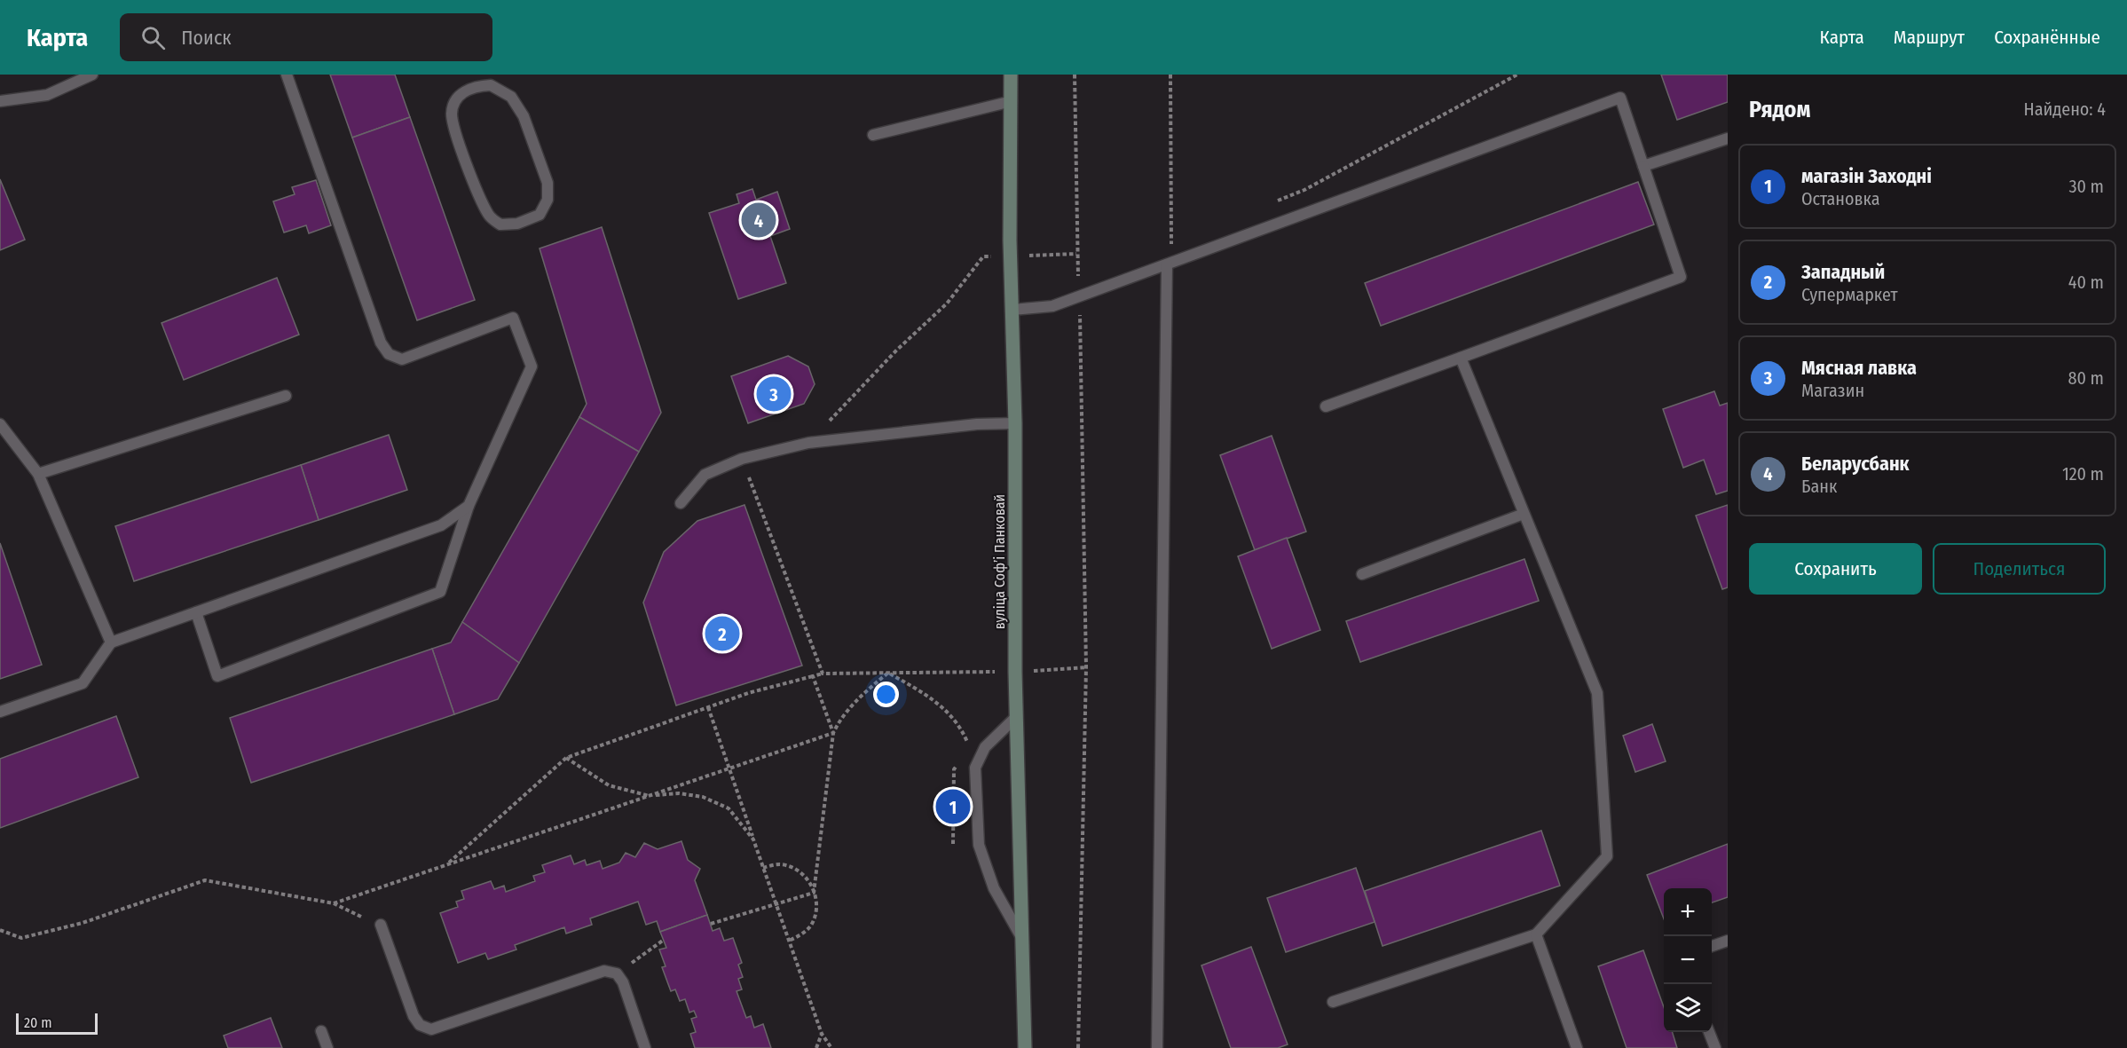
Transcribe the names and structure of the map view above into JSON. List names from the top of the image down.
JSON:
{
  "streets": {
    "main road": ["вуліца Софʼі Панковай"]
  },
  "scale_bar": "20 m",
  "page": {
    "header": "Карта",
    "search": "Поиск",
    "nav": ["Карта", "Маршрут", "Сохранённые"],
    "heading": ["Рядом", "Найдено: 4"],
    "list": [
      {
        "mark": "1",
        "name": "магазін Заходні",
        "note": "Остановка",
        "value": "30 m"
      },
      {
        "mark": "2",
        "name": "Западный",
        "note": "Супермаркет",
        "value": "40 m"
      },
      {
        "mark": "3",
        "name": "Мясная лавка",
        "note": "Магазин",
        "value": "80 m"
      },
      {
        "mark": "4",
        "name": "Беларусбанк",
        "note": "Банк",
        "value": "120 m"
      }
    ],
    "pins": [
      "4",
      "3",
      "2",
      "1"
    ],
    "buttons": ["Сохранить", "Поделиться"],
    "map_buttons": ["+", "−"],
    "scale": "20 m"
  }
}
